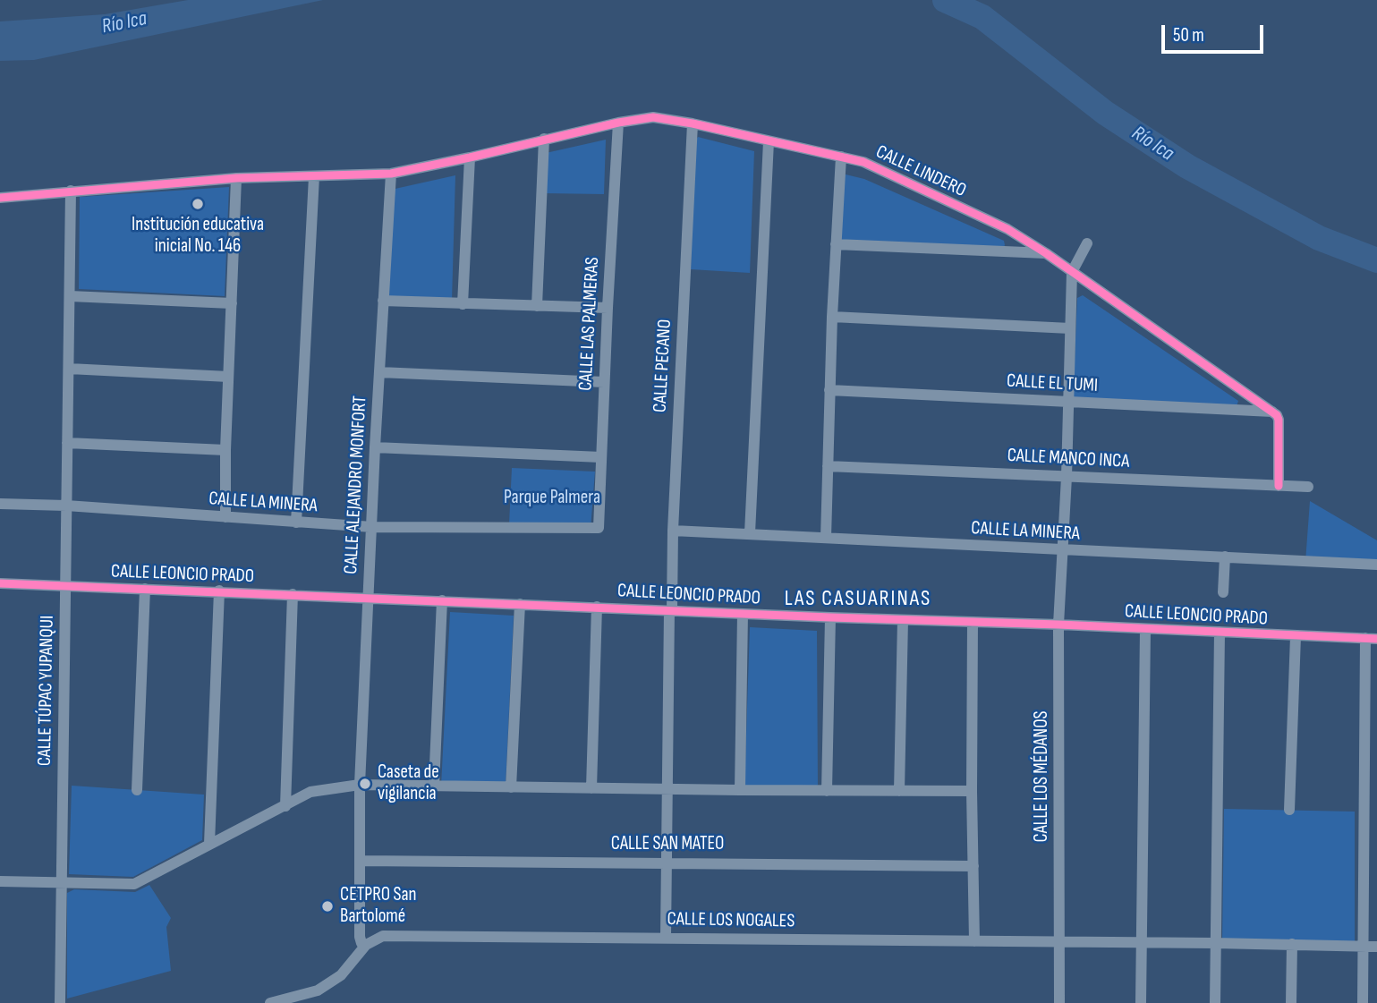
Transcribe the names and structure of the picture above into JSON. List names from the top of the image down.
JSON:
{
  "streets": {
    "street": [
      "CALLE LINDERO",
      "CALLE LAS PALMERAS",
      "CALLE PECANO",
      "CALLE EL TUMI",
      "CALLE MANCO INCA",
      "CALLE ALEJANDRO MONFORT",
      "CALLE LA MINERA",
      "CALLE LEONCIO PRADO",
      "CALLE TÚPAC YUPANQUI",
      "CALLE LOS MÉDANOS",
      "CALLE SAN MATEO",
      "CALLE LOS NOGALES"
    ]
  },
  "crossings": [
    ["CALLE LINDERO", "CALLE LAS PALMERAS"],
    ["CALLE LINDERO", "CALLE PECANO"],
    ["CALLE LINDERO", "CALLE EL TUMI"],
    ["CALLE LINDERO", "CALLE ALEJANDRO MONFORT"],
    ["CALLE LINDERO", "CALLE TÚPAC YUPANQUI"],
    ["CALLE LINDERO", "CALLE LOS MÉDANOS"],
    ["CALLE LAS PALMERAS", "CALLE LA MINERA"],
    ["CALLE PECANO", "CALLE LA MINERA"],
    ["CALLE PECANO", "CALLE LEONCIO PRADO"],
    ["CALLE PECANO", "CALLE SAN MATEO"],
    ["CALLE PECANO", "CALLE LOS NOGALES"],
    ["CALLE EL TUMI", "CALLE LOS MÉDANOS"],
    ["CALLE MANCO INCA", "CALLE LOS MÉDANOS"],
    ["CALLE ALEJANDRO MONFORT", "CALLE LA MINERA"],
    ["CALLE ALEJANDRO MONFORT", "CALLE LEONCIO PRADO"],
    ["CALLE ALEJANDRO MONFORT", "CALLE SAN MATEO"],
    ["CALLE ALEJANDRO MONFORT", "CALLE LOS NOGALES"],
    ["CALLE LA MINERA", "CALLE TÚPAC YUPANQUI"],
    ["CALLE LA MINERA", "CALLE LOS MÉDANOS"],
    ["CALLE LEONCIO PRADO", "CALLE TÚPAC YUPANQUI"],
    ["CALLE LEONCIO PRADO", "CALLE LOS MÉDANOS"],
    ["CALLE LOS MÉDANOS", "CALLE LOS NOGALES"]
  ],
  "districts": ["LAS CASUARINAS"],
  "water": ["Río Ica"],
  "parks": ["Parque Palmera"],
  "places": ["Institución educativa inicial No. 146", "Caseta de vigilancia", "CETPRO San Bartolomé"],
  "scale_bar": "50 m"
}
